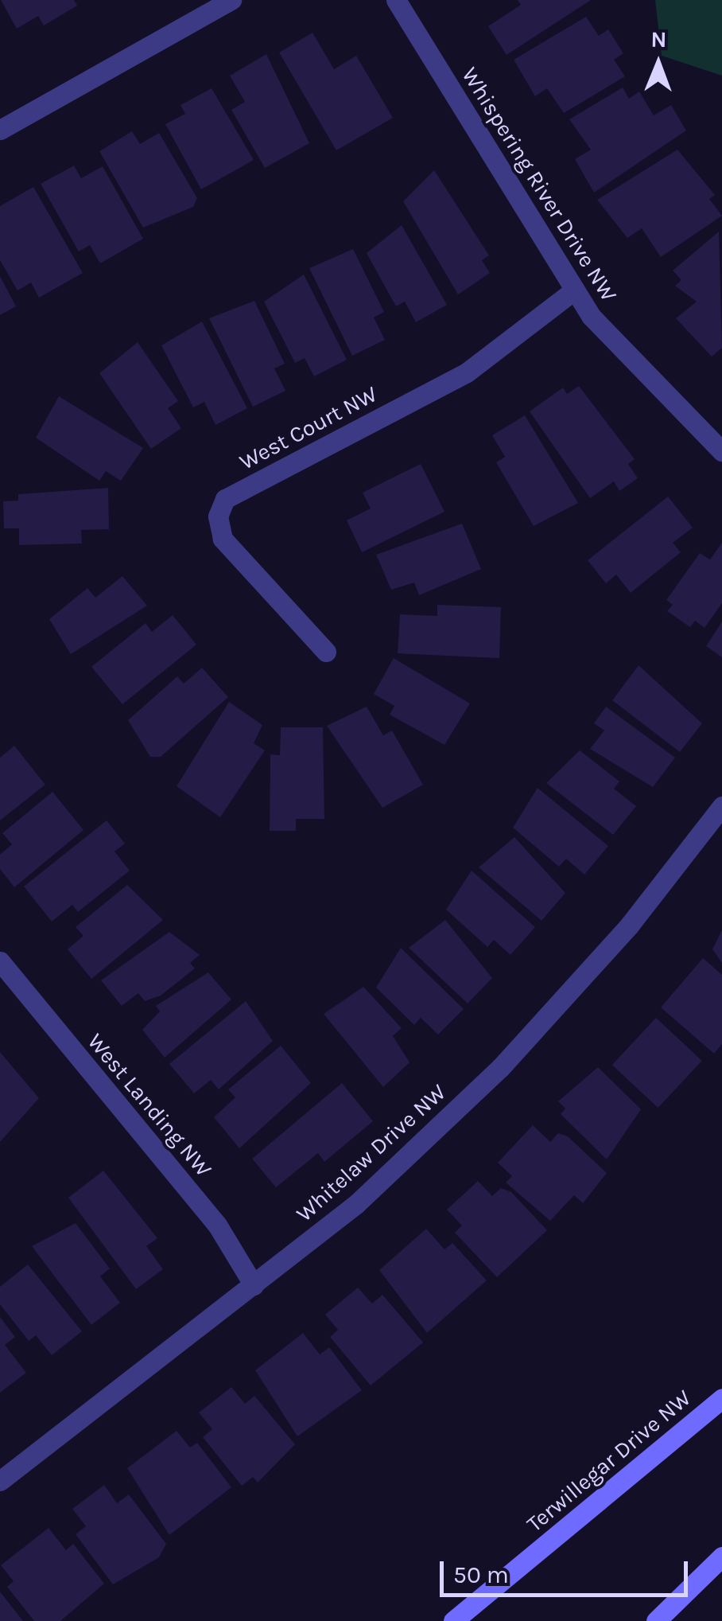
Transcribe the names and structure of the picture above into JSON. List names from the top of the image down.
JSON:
{
  "streets": {
    "main road": ["Terwillegar Drive NW"],
    "street": [
      "Whispering River Drive NW",
      "West Court NW",
      "West Landing NW",
      "Whitelaw Drive NW"
    ]
  },
  "crossings": [
    ["Whispering River Drive NW", "West Court NW"],
    ["West Landing NW", "Whitelaw Drive NW"]
  ],
  "scale_bar": "50 m",
  "north": "top"
}
